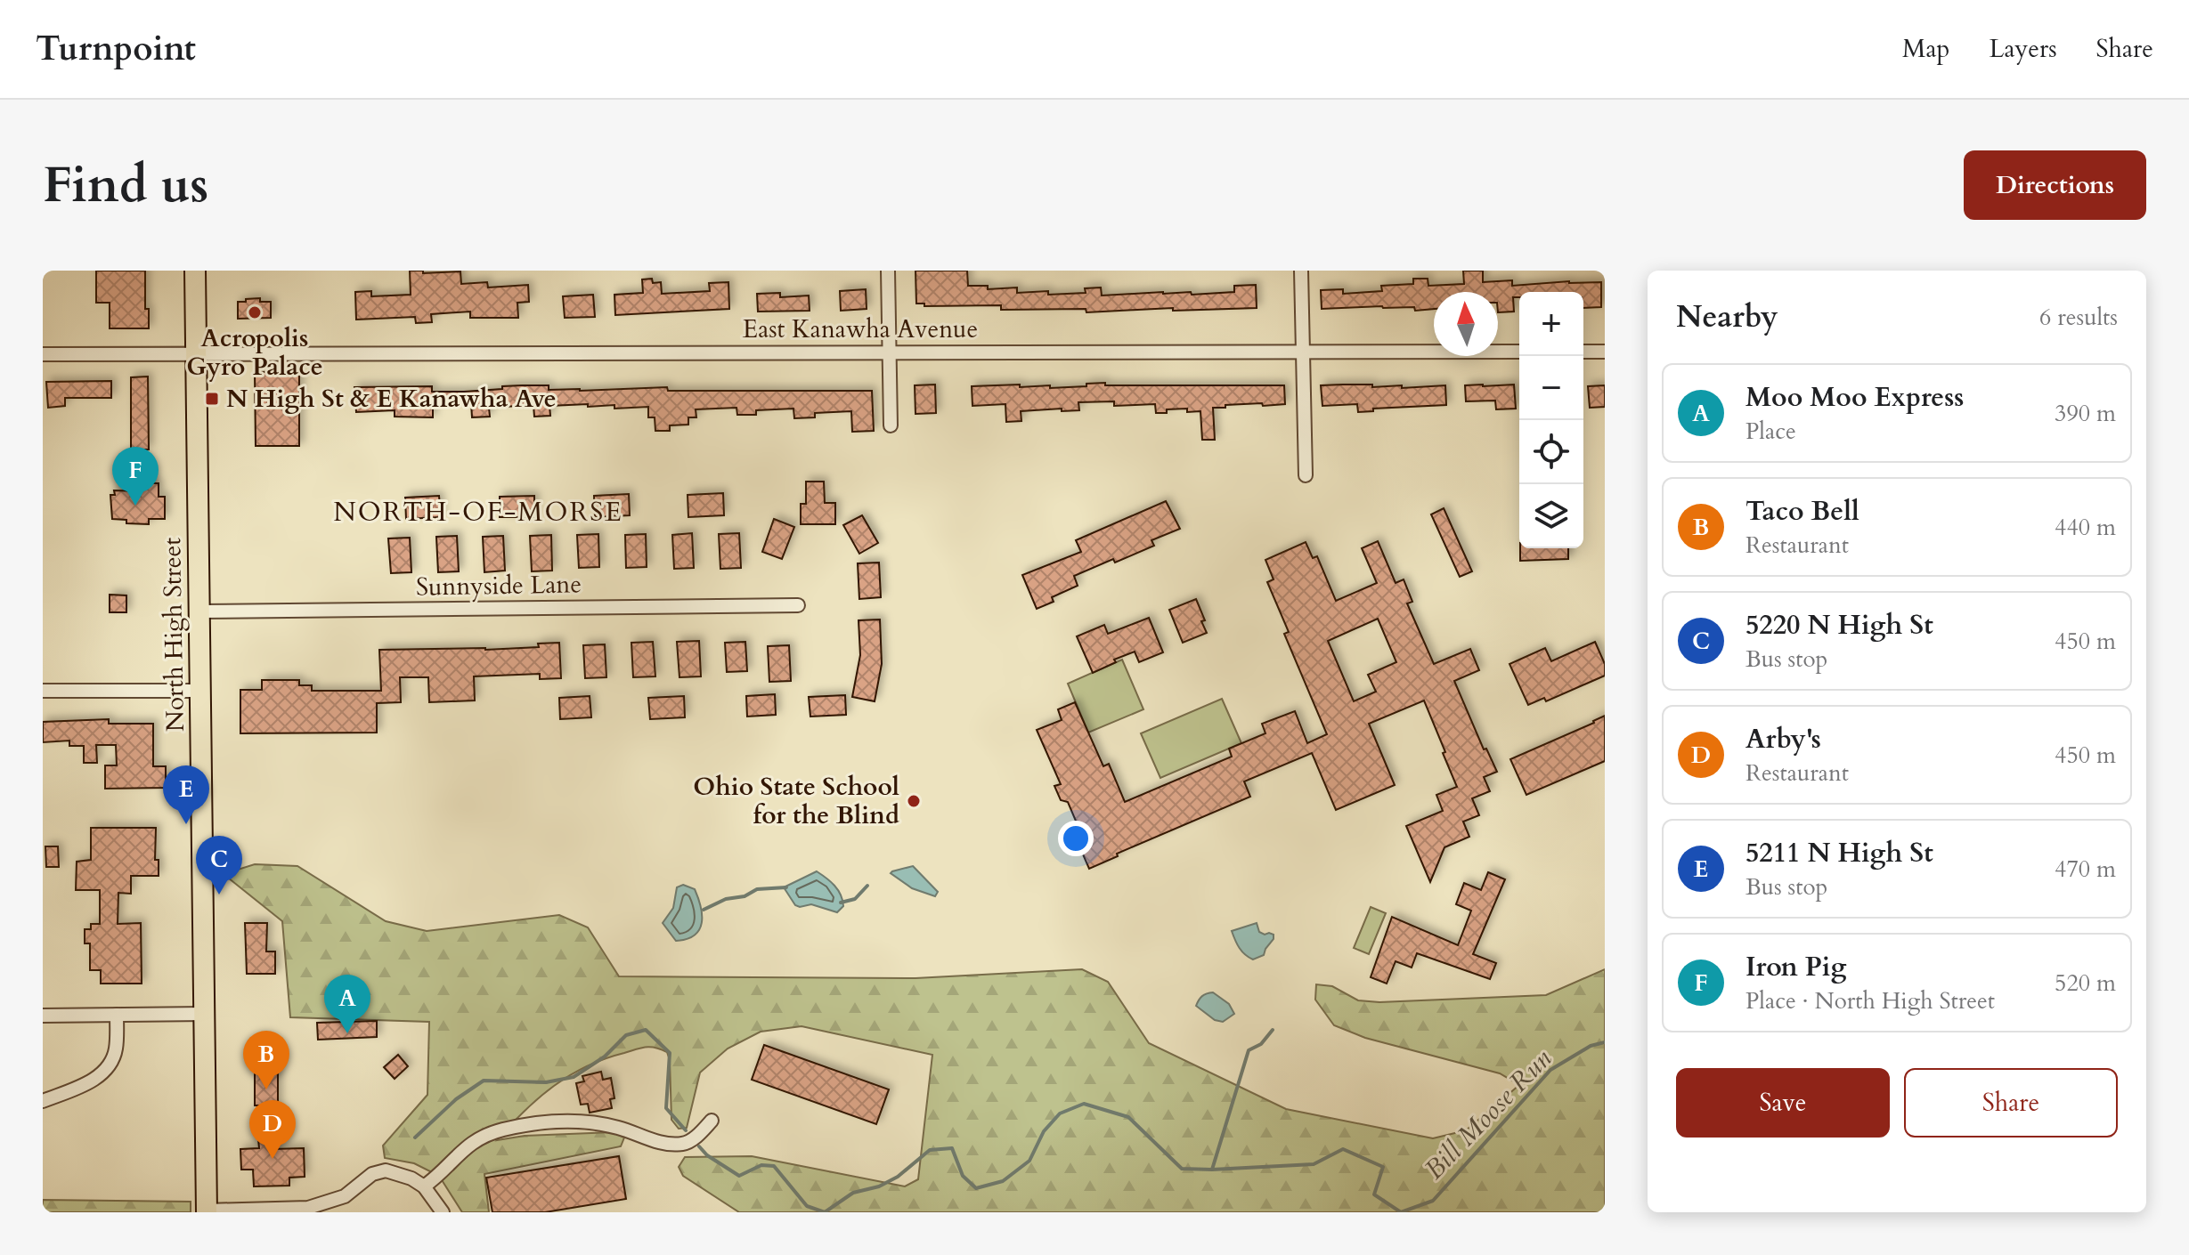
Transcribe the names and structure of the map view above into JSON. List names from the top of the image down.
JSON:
{
  "streets": {
    "main road": ["North High Street"],
    "street": ["East Kanawha Avenue", "Sunnyside Lane"]
  },
  "crossings": [
    ["East Kanawha Avenue", "North High Street"],
    ["Sunnyside Lane", "North High Street"]
  ],
  "districts": ["NORTH-OF-MORSE"],
  "water": ["Bill Moose Run"],
  "places": {
    "other": ["Acropolis Gyro Palace", "Ohio State School for the Blind"],
    "transit": ["N High St & E Kanawha Ave"]
  },
  "north": "top",
  "page": {
    "header": "Turnpoint",
    "nav": ["Map", "Layers", "Share"],
    "buttons": [
      "Directions",
      ["Save", "Share"]
    ],
    "title": "Find us",
    "heading": ["Nearby", "6 results"],
    "map_buttons": ["+", "−"],
    "list": [
      {
        "mark": "A",
        "name": "Moo Moo Express",
        "note": "Place",
        "value": "390 m"
      },
      {
        "mark": "B",
        "name": "Taco Bell",
        "note": "Restaurant",
        "value": "440 m"
      },
      {
        "mark": "C",
        "name": "5220 N High St",
        "note": "Bus stop",
        "value": "450 m"
      },
      {
        "mark": "D",
        "name": "Arby's",
        "note": "Restaurant",
        "value": "450 m"
      },
      {
        "mark": "E",
        "name": "5211 N High St",
        "note": "Bus stop",
        "value": "470 m"
      },
      {
        "mark": "F",
        "name": "Iron Pig",
        "note": "Place · North High Street",
        "value": "520 m"
      }
    ],
    "pins": [
      "F",
      "E",
      "C",
      "A",
      "B",
      "D"
    ]
  }
}
